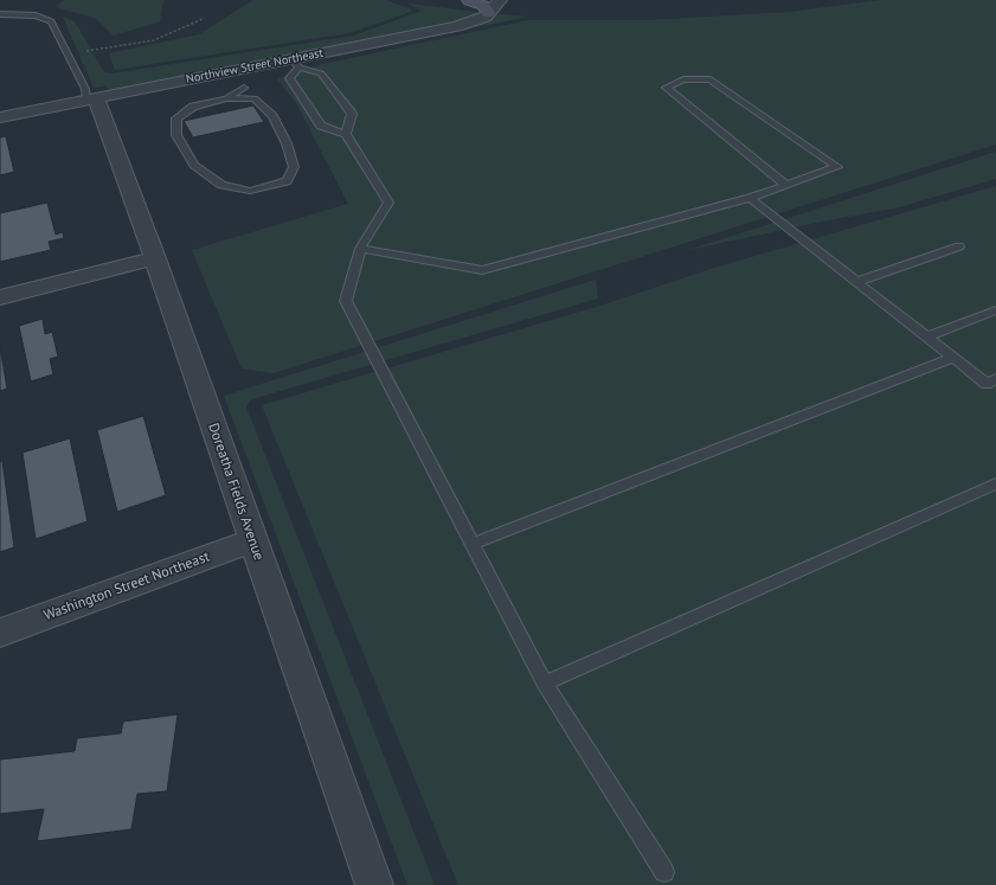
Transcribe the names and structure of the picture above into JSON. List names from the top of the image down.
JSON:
{
  "streets": {
    "street": ["Northview Street Northeast", "Doreatha Fields Avenue", "Washington Street Northeast"]
  },
  "crossings": [
    ["Northview Street Northeast", "Doreatha Fields Avenue"],
    ["Doreatha Fields Avenue", "Washington Street Northeast"]
  ]
}
